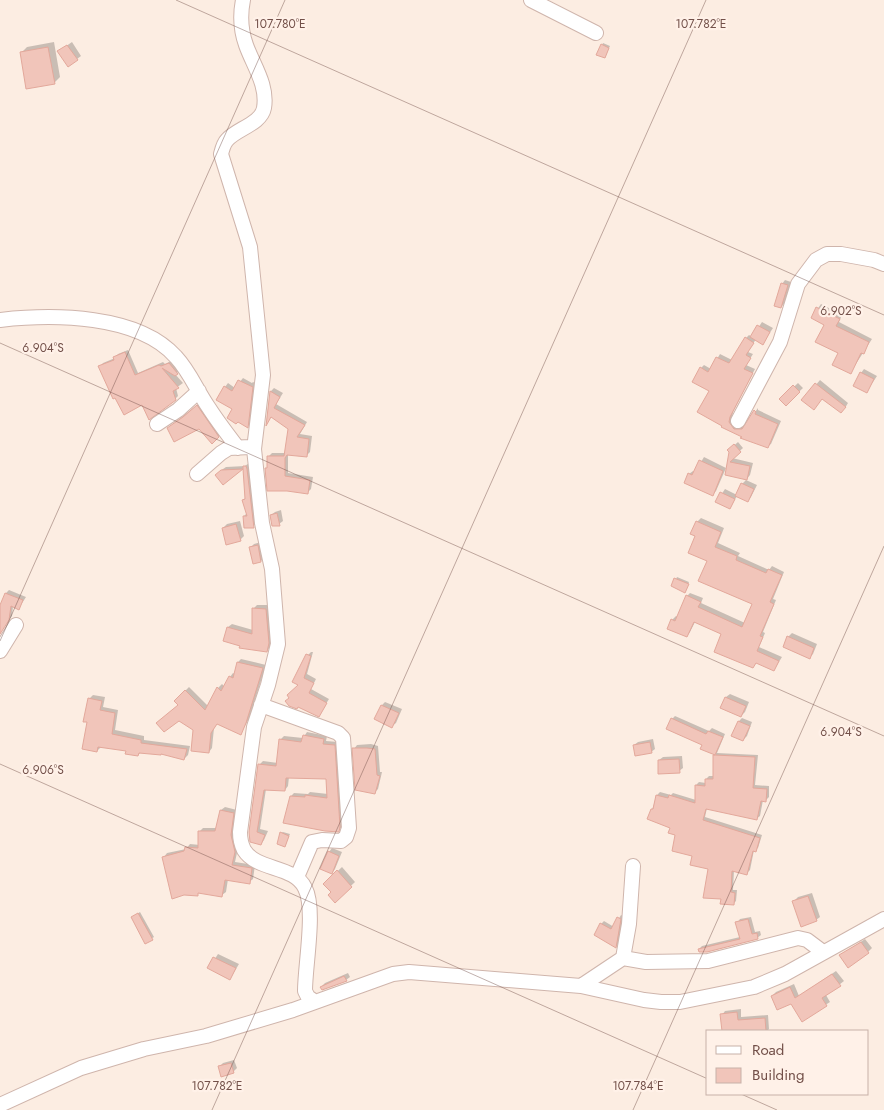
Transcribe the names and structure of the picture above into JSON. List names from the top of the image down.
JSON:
{
  "legend": ["Road", "Building"],
  "coordinates": [
    "107.780°E",
    "107.782°E",
    "6.902°S",
    "6.904°S",
    "6.906°S",
    "107.784°E"
  ]
}
